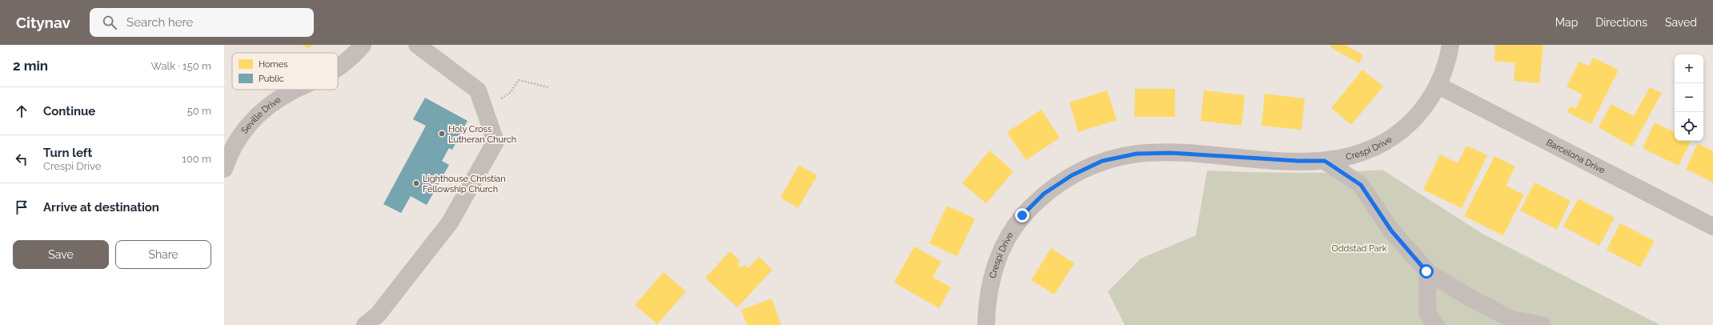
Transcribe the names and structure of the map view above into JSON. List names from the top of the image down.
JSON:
{
  "streets": {
    "street": ["Seville Drive", "Crespi Drive", "Barcelona Drive"]
  },
  "crossings": [
    ["Crespi Drive", "Barcelona Drive"]
  ],
  "parks": ["Oddstad Park"],
  "places": ["Holy Cross Lutheran Church", "Lighthouse Christian Fellowship Church"],
  "legend": ["Homes", "Public"],
  "page": {
    "header": "Citynav",
    "search": "Search here",
    "nav": ["Map", "Directions", "Saved"],
    "heading": ["2 min", "Walk · 150 m"],
    "map_buttons": ["+", "−"],
    "list": [
      ["Continue", "50 m"],
      ["Turn left", "Crespi Drive", "100 m"],
      "Arrive at destination"
    ],
    "buttons": ["Save", "Share"]
  }
}
